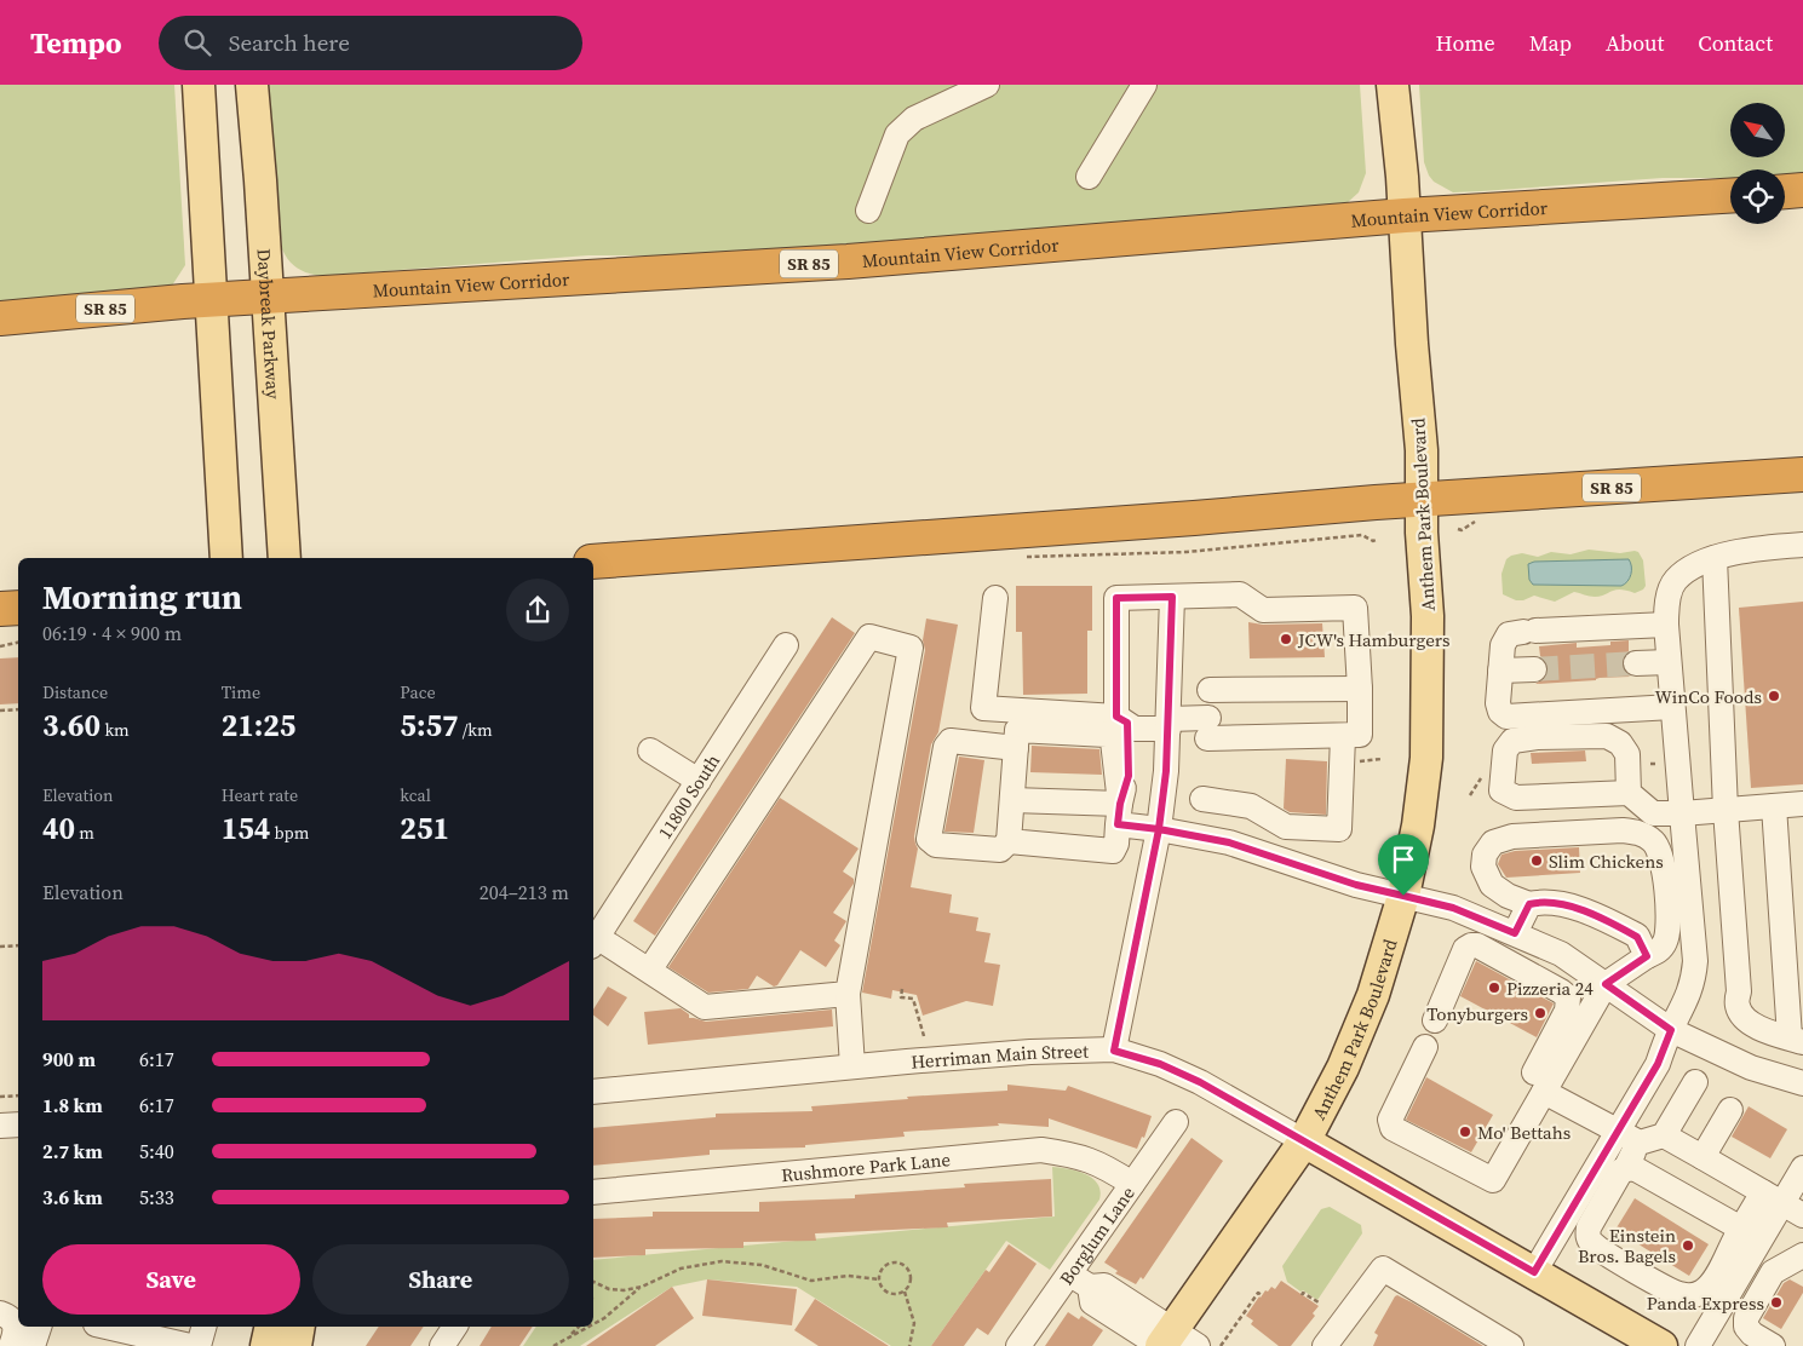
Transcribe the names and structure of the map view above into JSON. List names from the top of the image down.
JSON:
{
  "streets": {
    "highway": ["Mountain View Corridor", "SR 85"],
    "main road": ["Daybreak Parkway", "Anthem Park Boulevard", "Herriman Main Street"],
    "street": ["11800 South", "Rushmore Park Lane", "Borglum Lane"]
  },
  "crossings": [
    ["Mountain View Corridor", "Daybreak Parkway"],
    ["Mountain View Corridor", "Anthem Park Boulevard"],
    ["SR 85", "Anthem Park Boulevard"],
    ["Anthem Park Boulevard", "Herriman Main Street"],
    ["Rushmore Park Lane", "Borglum Lane"]
  ],
  "places": [
    "JCW's Hamburgers",
    "WinCo Foods",
    "Slim Chickens",
    "Pizzeria 24",
    "Tonyburgers",
    "Mo' Bettahs",
    "Einstein Bros. Bagels",
    "Panda Express"
  ],
  "north": "top left",
  "page": {
    "header": "Tempo",
    "search": "Search here",
    "nav": [
      "Home",
      "Map",
      "About",
      "Contact"
    ],
    "heading": ["Morning run", "06:19 · 4 × 900 m"],
    "stats": [
      ["Distance", "3.60 km"],
      ["Time", "21:25"],
      ["Pace", "5:57 /km"],
      ["Elevation", "40 m"],
      ["Heart rate", "154 bpm"],
      ["kcal", "251"]
    ],
    "chart": ["Elevation", "204–213 m"],
    "list": [
      {
        "name": "900 m",
        "note": "6:17"
      },
      {
        "name": "1.8 km",
        "note": "6:17"
      },
      {
        "name": "2.7 km",
        "note": "5:40"
      },
      {
        "name": "3.6 km",
        "note": "5:33"
      }
    ],
    "buttons": ["Save", "Share"]
  }
}
